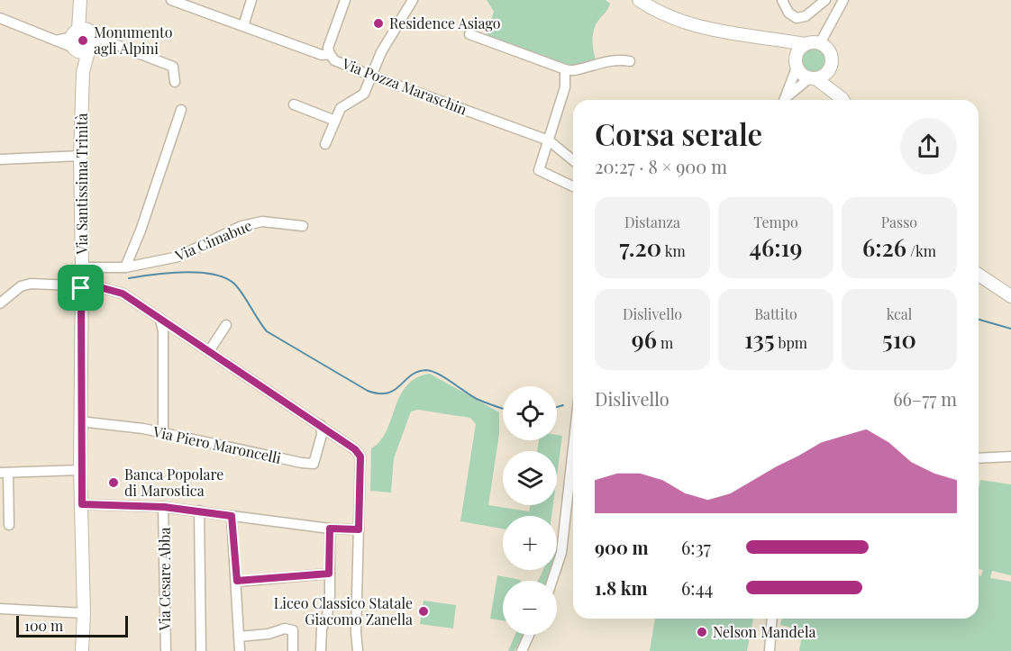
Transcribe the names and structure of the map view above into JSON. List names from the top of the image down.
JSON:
{
  "streets": {
    "main road": ["Via Santissima Trinità"],
    "street": [
      "Via Pozza Maraschin",
      "Via Cimabue",
      "Via Piero Maroncelli",
      "Via Cesare Abba"
    ]
  },
  "crossings": [
    ["Via Santissima Trinità", "Via Cimabue"],
    ["Via Santissima Trinità", "Via Piero Maroncelli"]
  ],
  "places": [
    "Residence Asiago",
    "Monumento agli Alpini",
    "Banca Popolare di Marostica",
    "Liceo Classico Statale Giacomo Zanella",
    "Nelson Mandela"
  ],
  "scale_bar": "100 m",
  "page": {
    "heading": ["Corsa serale", "20:27 · 8 × 900 m"],
    "stats": [
      ["Distanza", "7.20 km"],
      ["Tempo", "46:19"],
      ["Passo", "6:26 /km"],
      ["Dislivello", "96 m"],
      ["Battito", "135 bpm"],
      ["kcal", "510"]
    ],
    "chart": ["Dislivello", "66–77 m"],
    "map_buttons": ["+", "−"],
    "list": [
      {
        "name": "900 m",
        "note": "6:37"
      },
      {
        "name": "1.8 km",
        "note": "6:44"
      }
    ],
    "scale": "100 m"
  }
}
